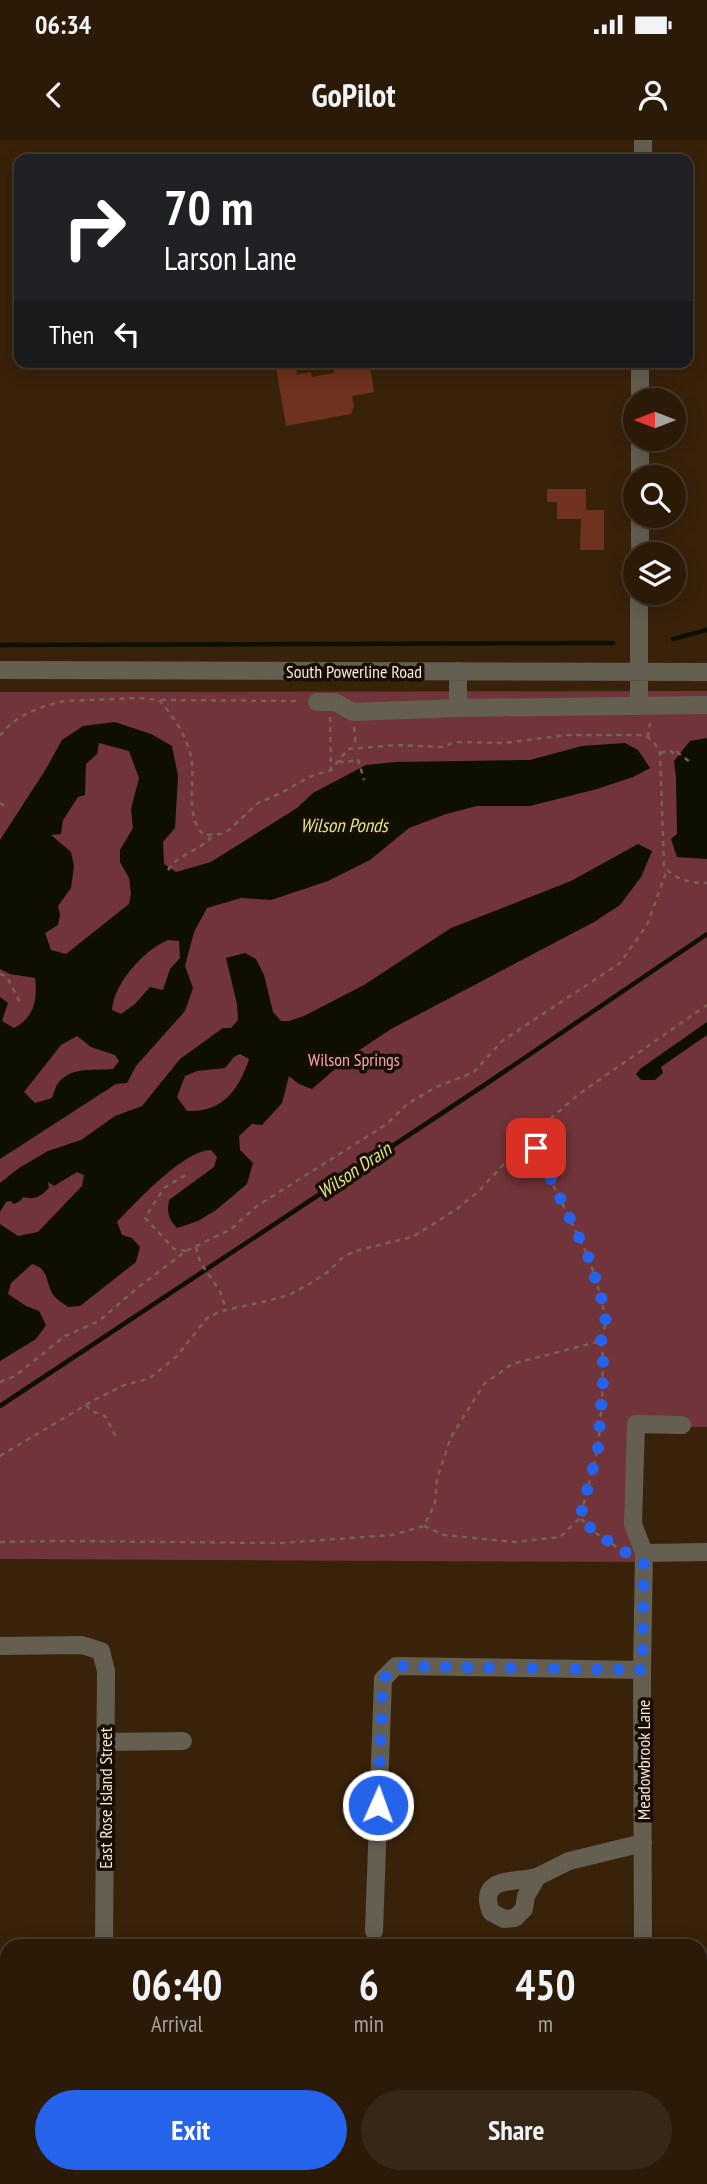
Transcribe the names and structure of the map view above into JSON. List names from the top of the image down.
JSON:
{
  "streets": {
    "street": ["South Powerline Road", "Meadowbrook Lane", "East Rose Island Street"]
  },
  "water": ["Wilson Ponds", "Wilson Drain"],
  "parks": ["Wilson Springs"],
  "north": "left",
  "page": {
    "status": "06:34",
    "header": "GoPilot",
    "turn": ["70 m", "Larson Lane"],
    "then": "Then",
    "eta": [
      "06:40",
      "Arrival",
      "6",
      "min",
      "450",
      "m"
    ],
    "buttons": ["Exit", "Share"]
  }
}
